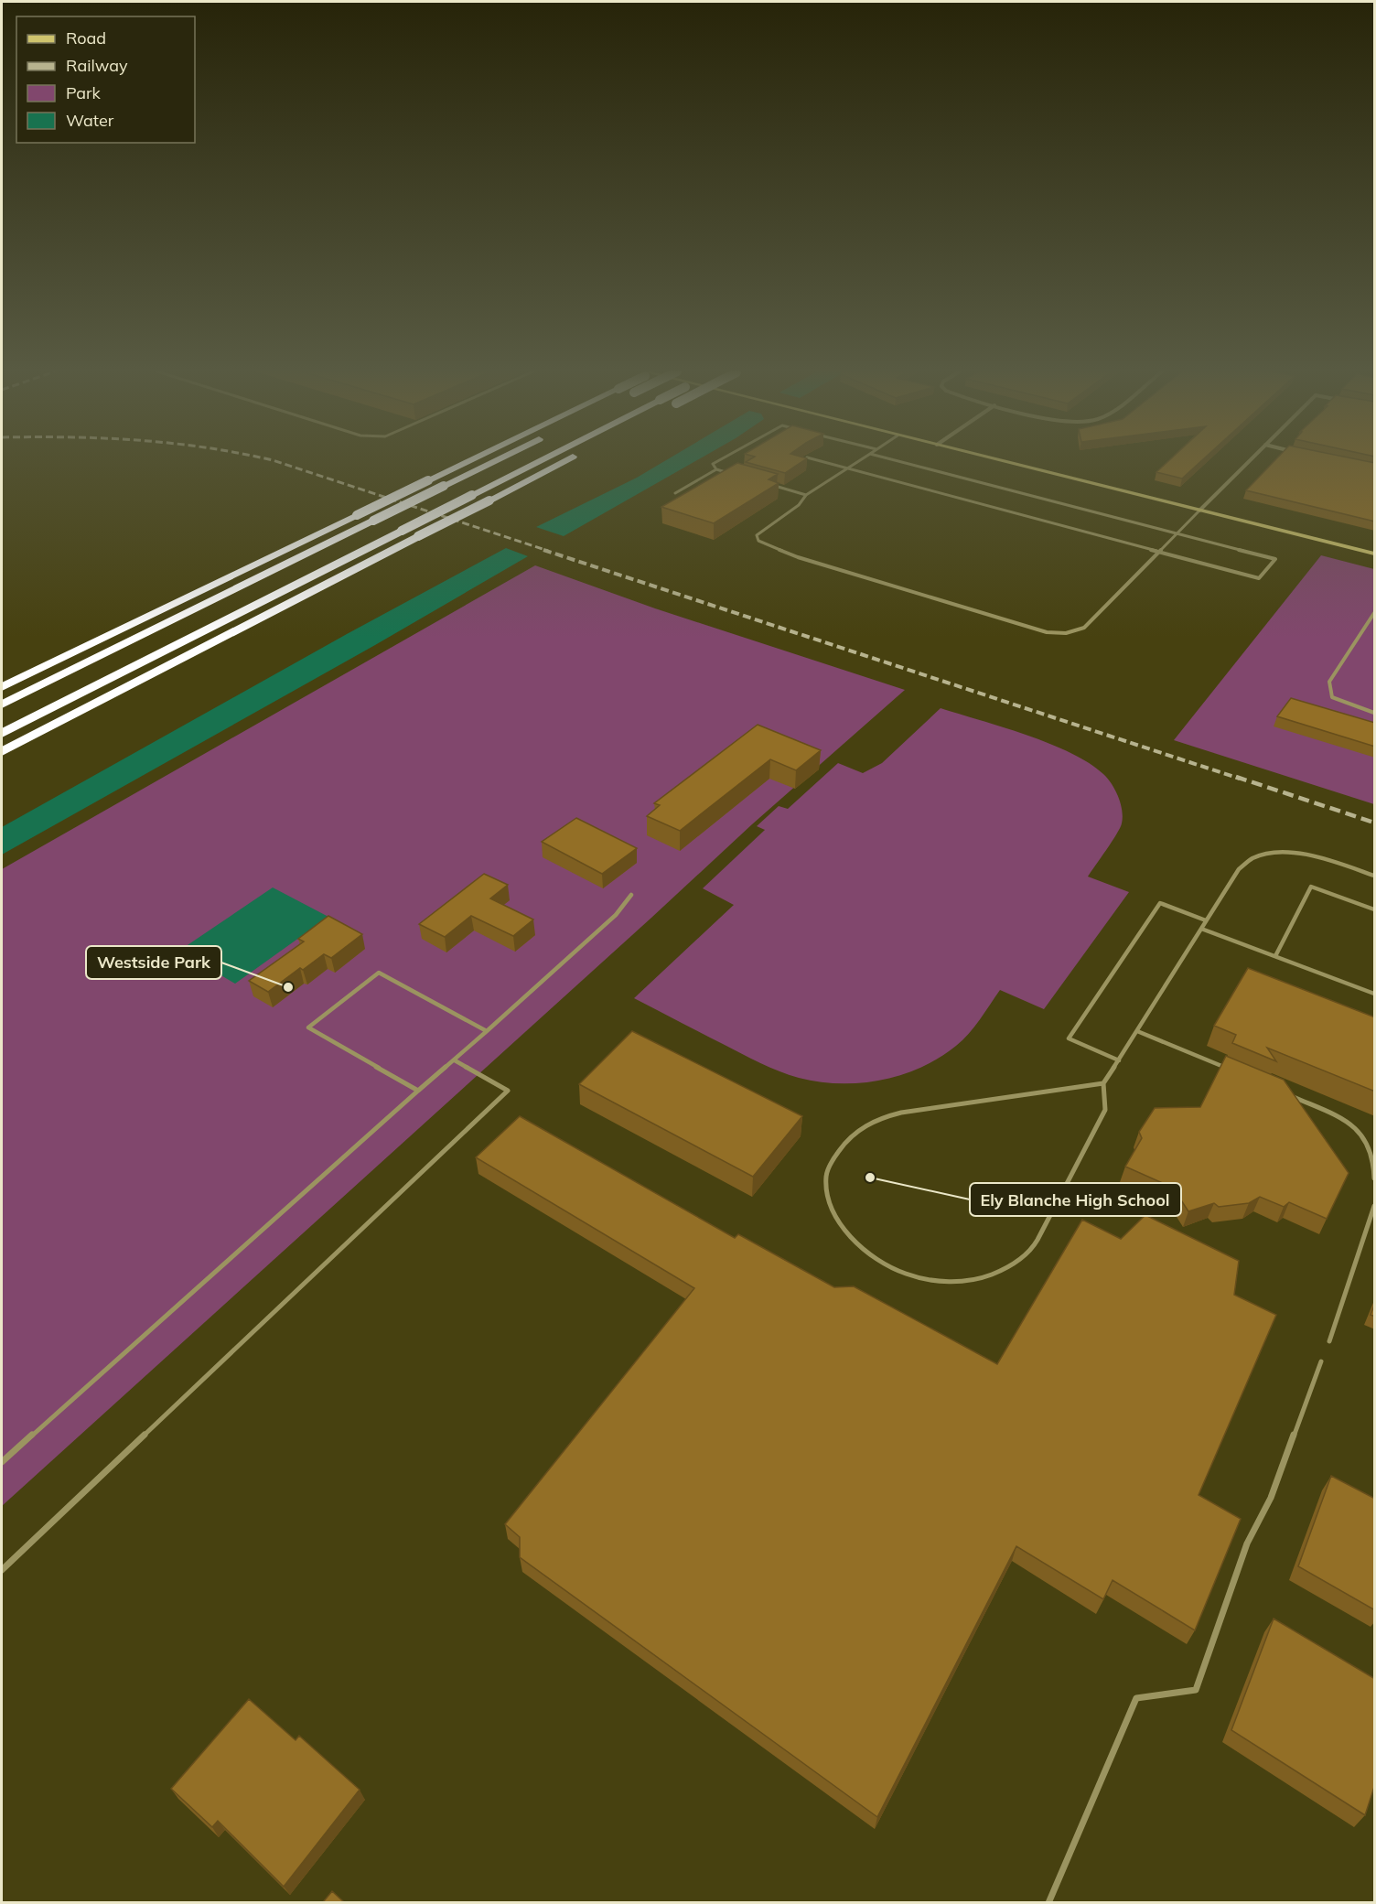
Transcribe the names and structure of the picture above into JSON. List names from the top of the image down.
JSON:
{
  "places": ["Westside Park", "Ely Blanche High School"],
  "legend": [
    "Road",
    "Railway",
    "Park",
    "Water"
  ]
}
